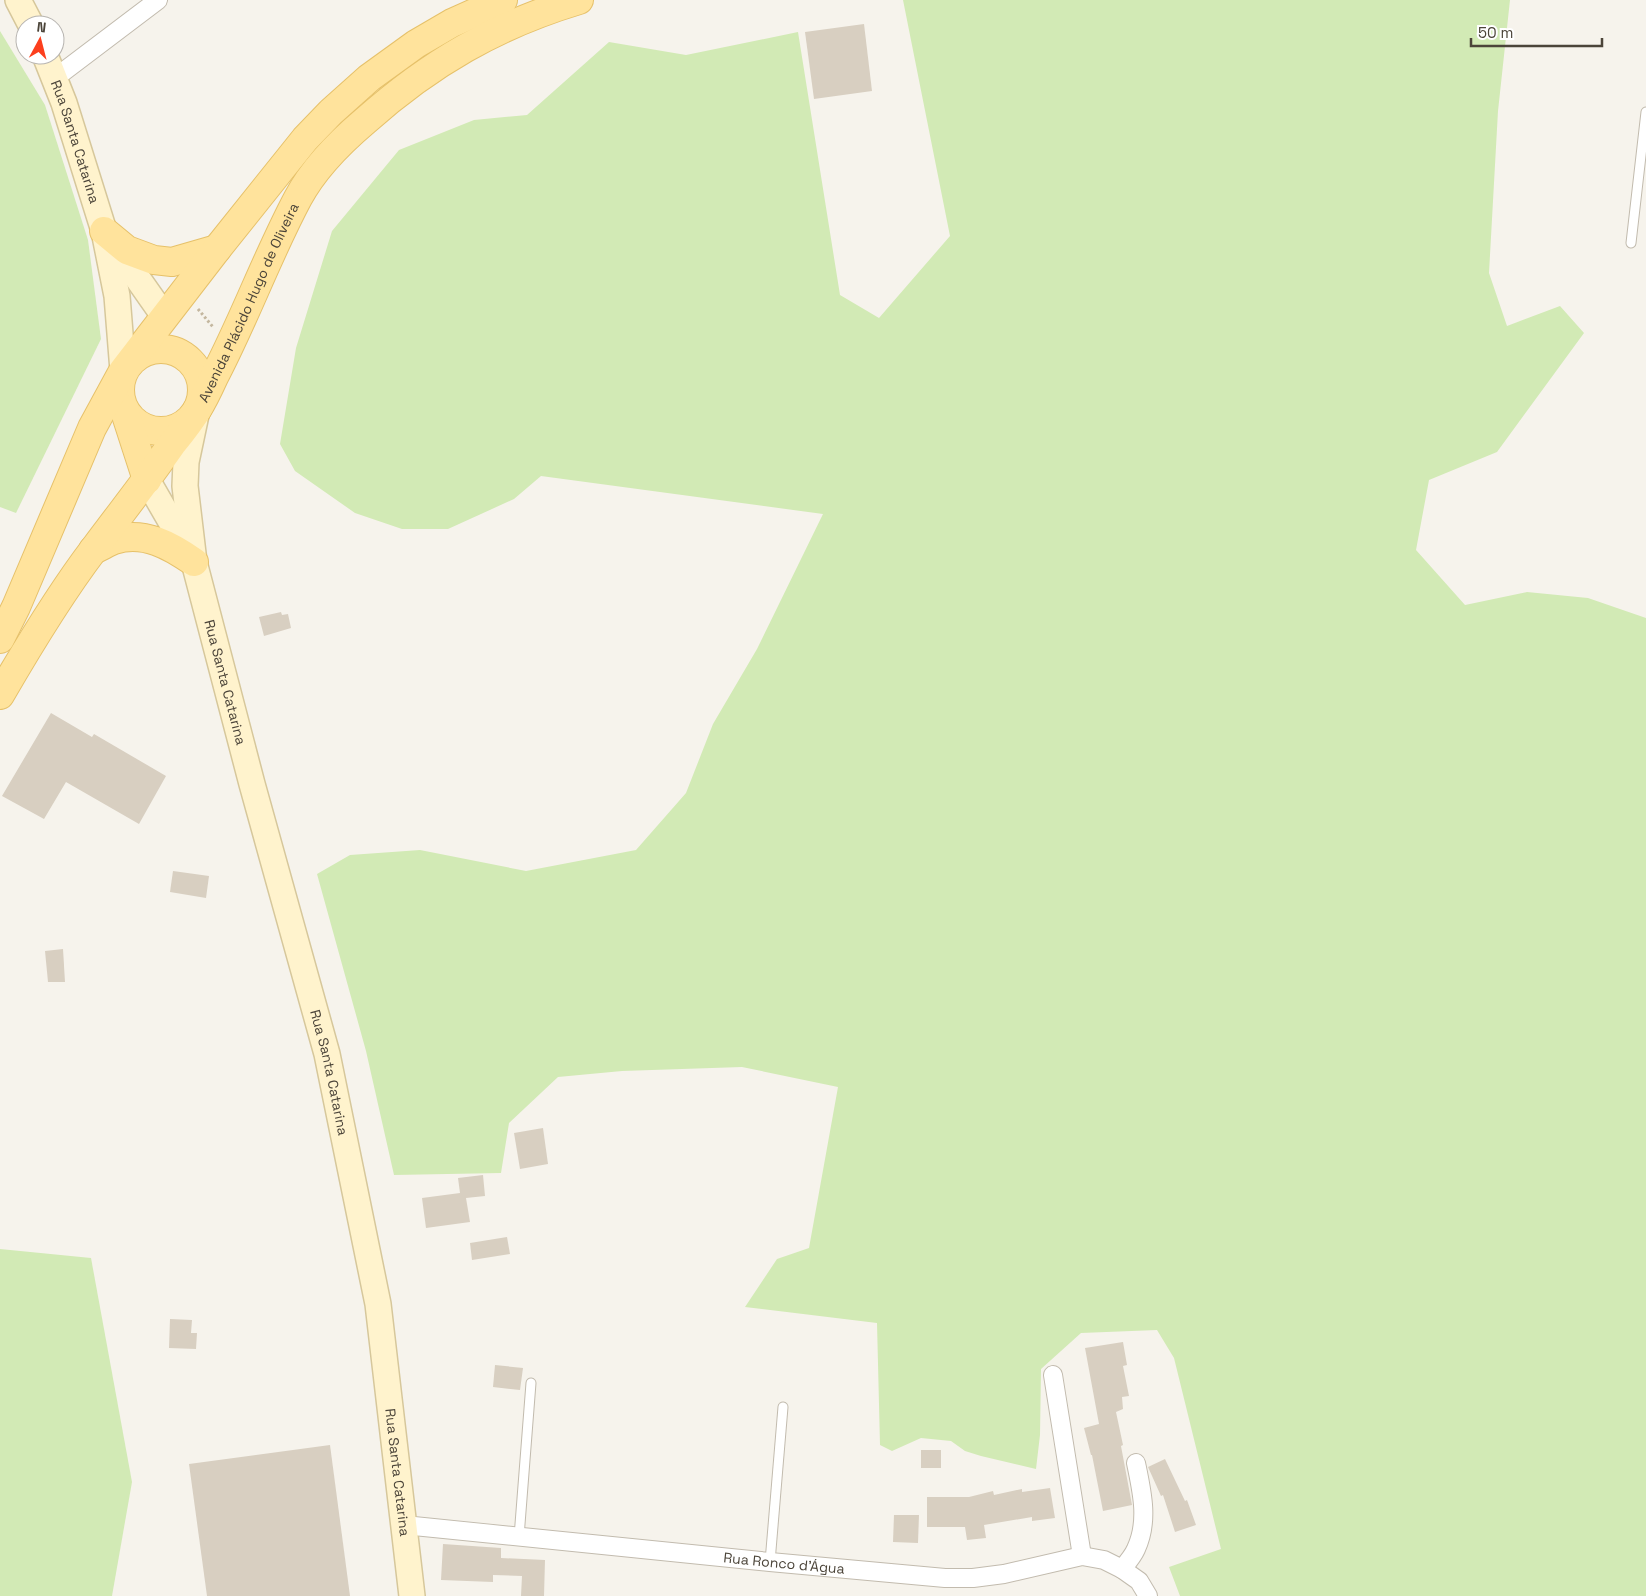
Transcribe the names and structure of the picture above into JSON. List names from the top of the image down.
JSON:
{
  "streets": {
    "main road": ["Rua Santa Catarina", "Avenida Plácido Hugo de Oliveira"],
    "street": ["Rua Ronco d’Água"]
  },
  "crossings": [
    ["Rua Santa Catarina", "Avenida Plácido Hugo de Oliveira"],
    ["Rua Santa Catarina", "Rua Ronco d’Água"]
  ],
  "scale_bar": "50 m",
  "north": "top"
}
